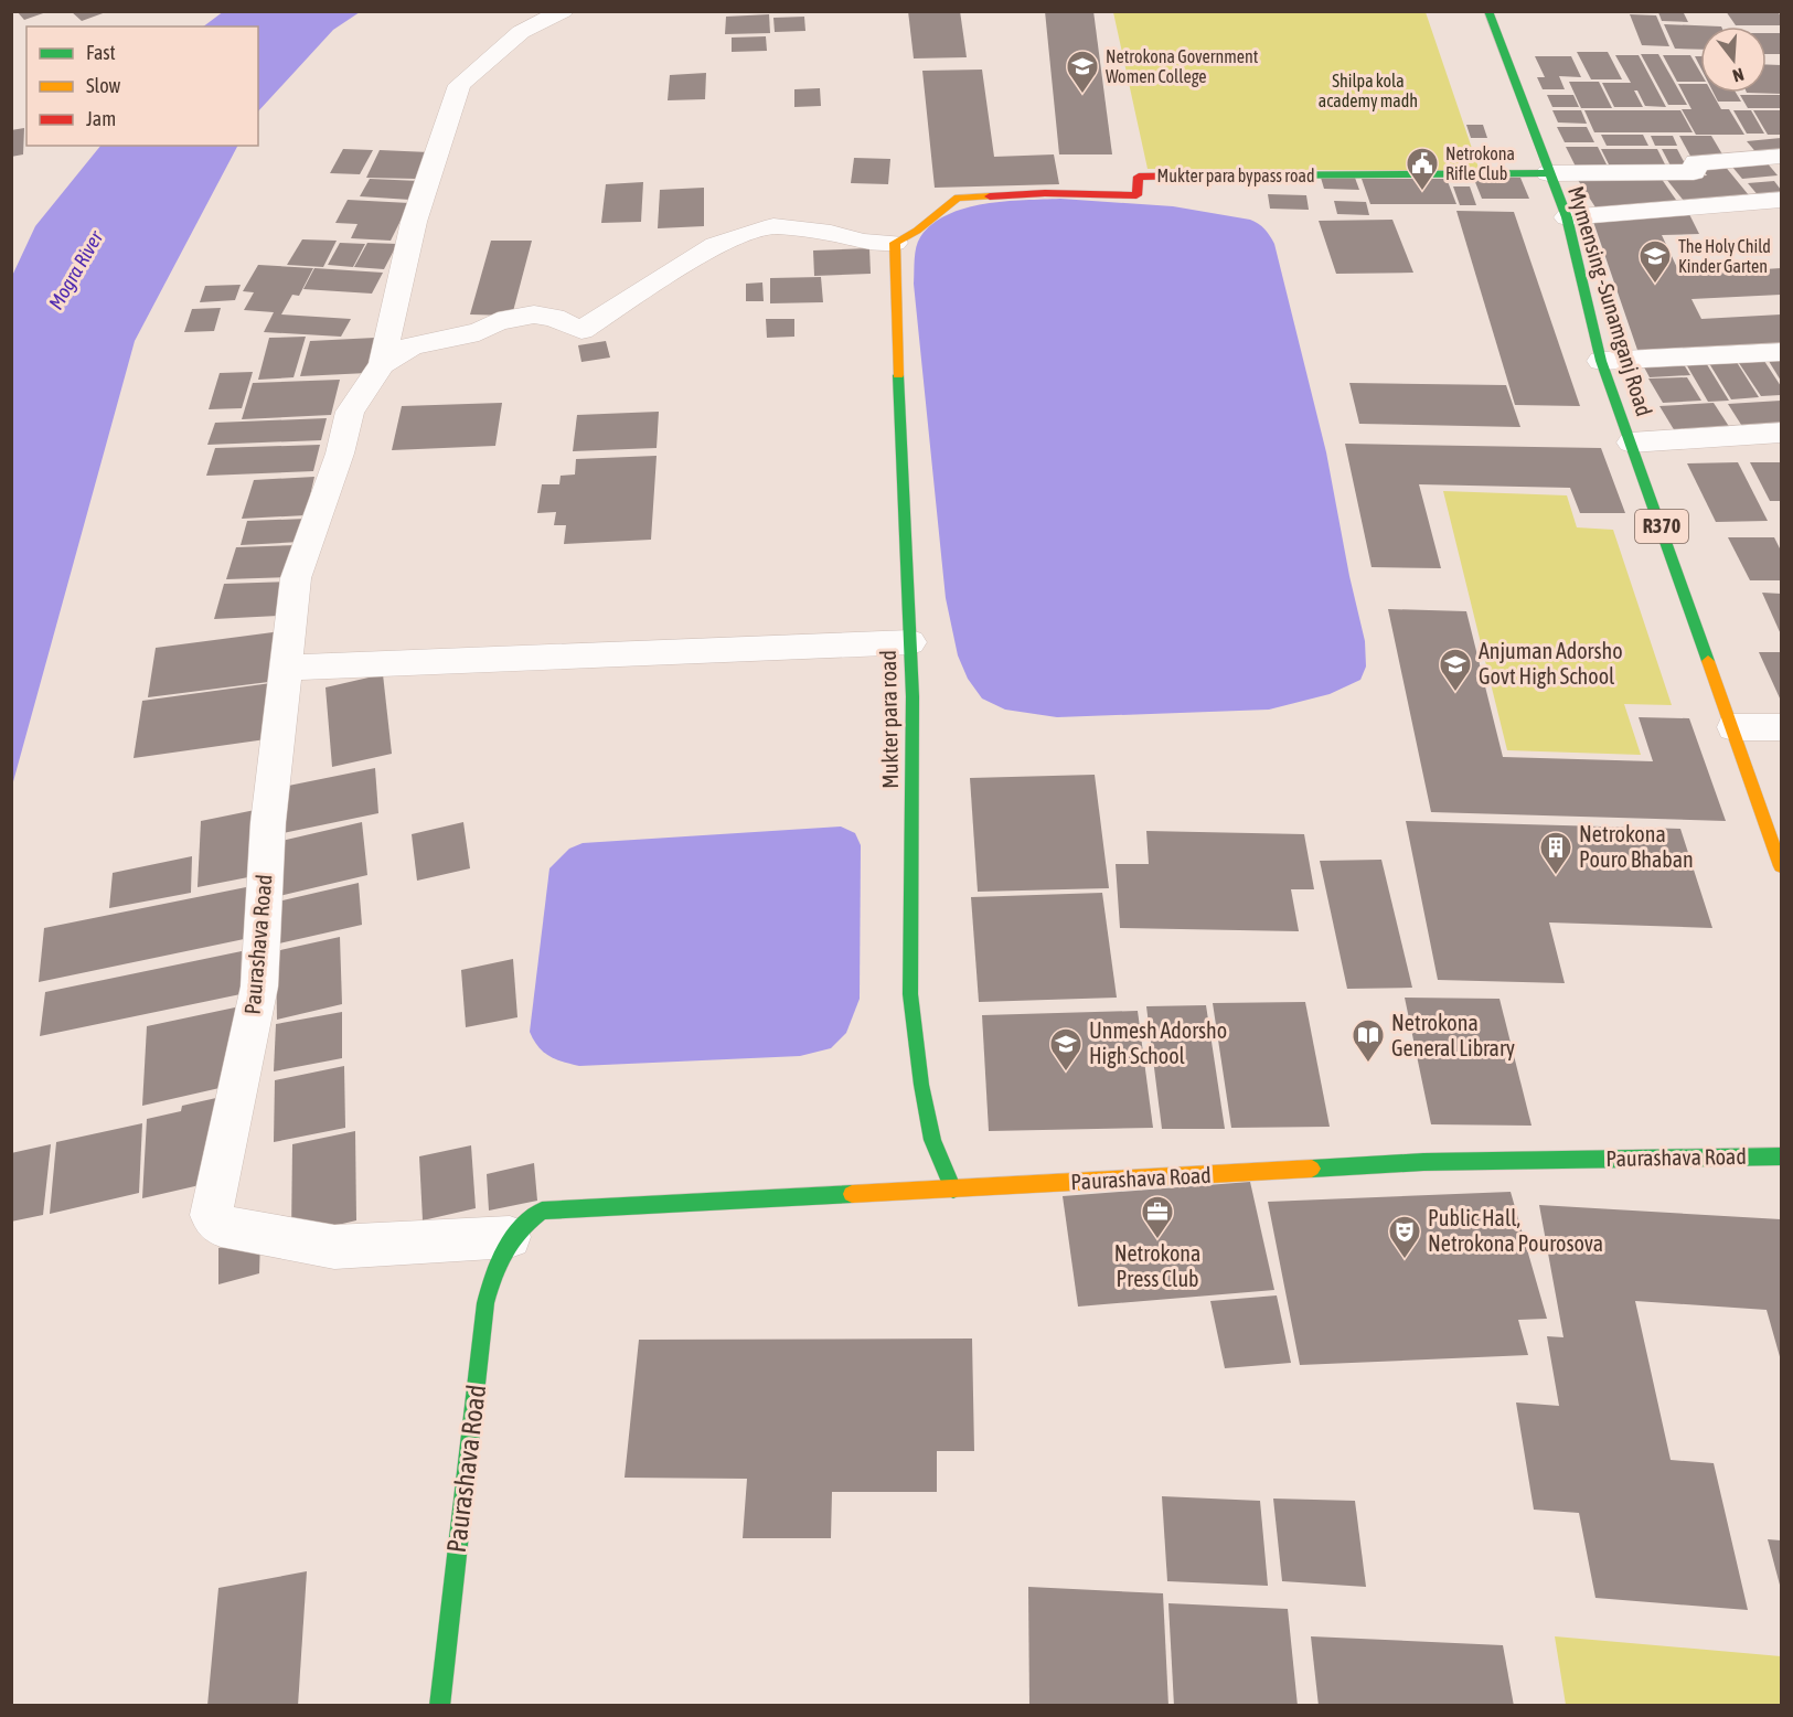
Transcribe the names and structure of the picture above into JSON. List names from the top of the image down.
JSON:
{
  "streets": {
    "street": [
      "Mukter para bypass road",
      "Mymensing -Sunamganj Road",
      "R370",
      "Mukter para road",
      "Paurashava Road"
    ]
  },
  "crossings": [
    ["Mukter para bypass road", "Mymensing -Sunamganj Road"],
    ["Mukter para bypass road", "Mukter para road"],
    ["Mukter para road", "Paurashava Road"]
  ],
  "water": ["Mogra River"],
  "parks": ["Shilpa kola academy madh"],
  "places": {
    "school or university": [
      "Netrokona Government Women College",
      "The Holy Child Kinder Garten",
      "Anjuman Adorsho Govt High School",
      "Unmesh Adorsho High School"
    ],
    "public building": ["Netrokona Rifle Club"],
    "building": ["Netrokona Pouro Bhaban"],
    "library": ["Netrokona General Library"],
    "office": ["Netrokona Press Club"],
    "theatre": ["Public Hall, Netrokona Pourosova"]
  },
  "legend": ["Fast", "Slow", "Jam"],
  "north": "bottom"
}
